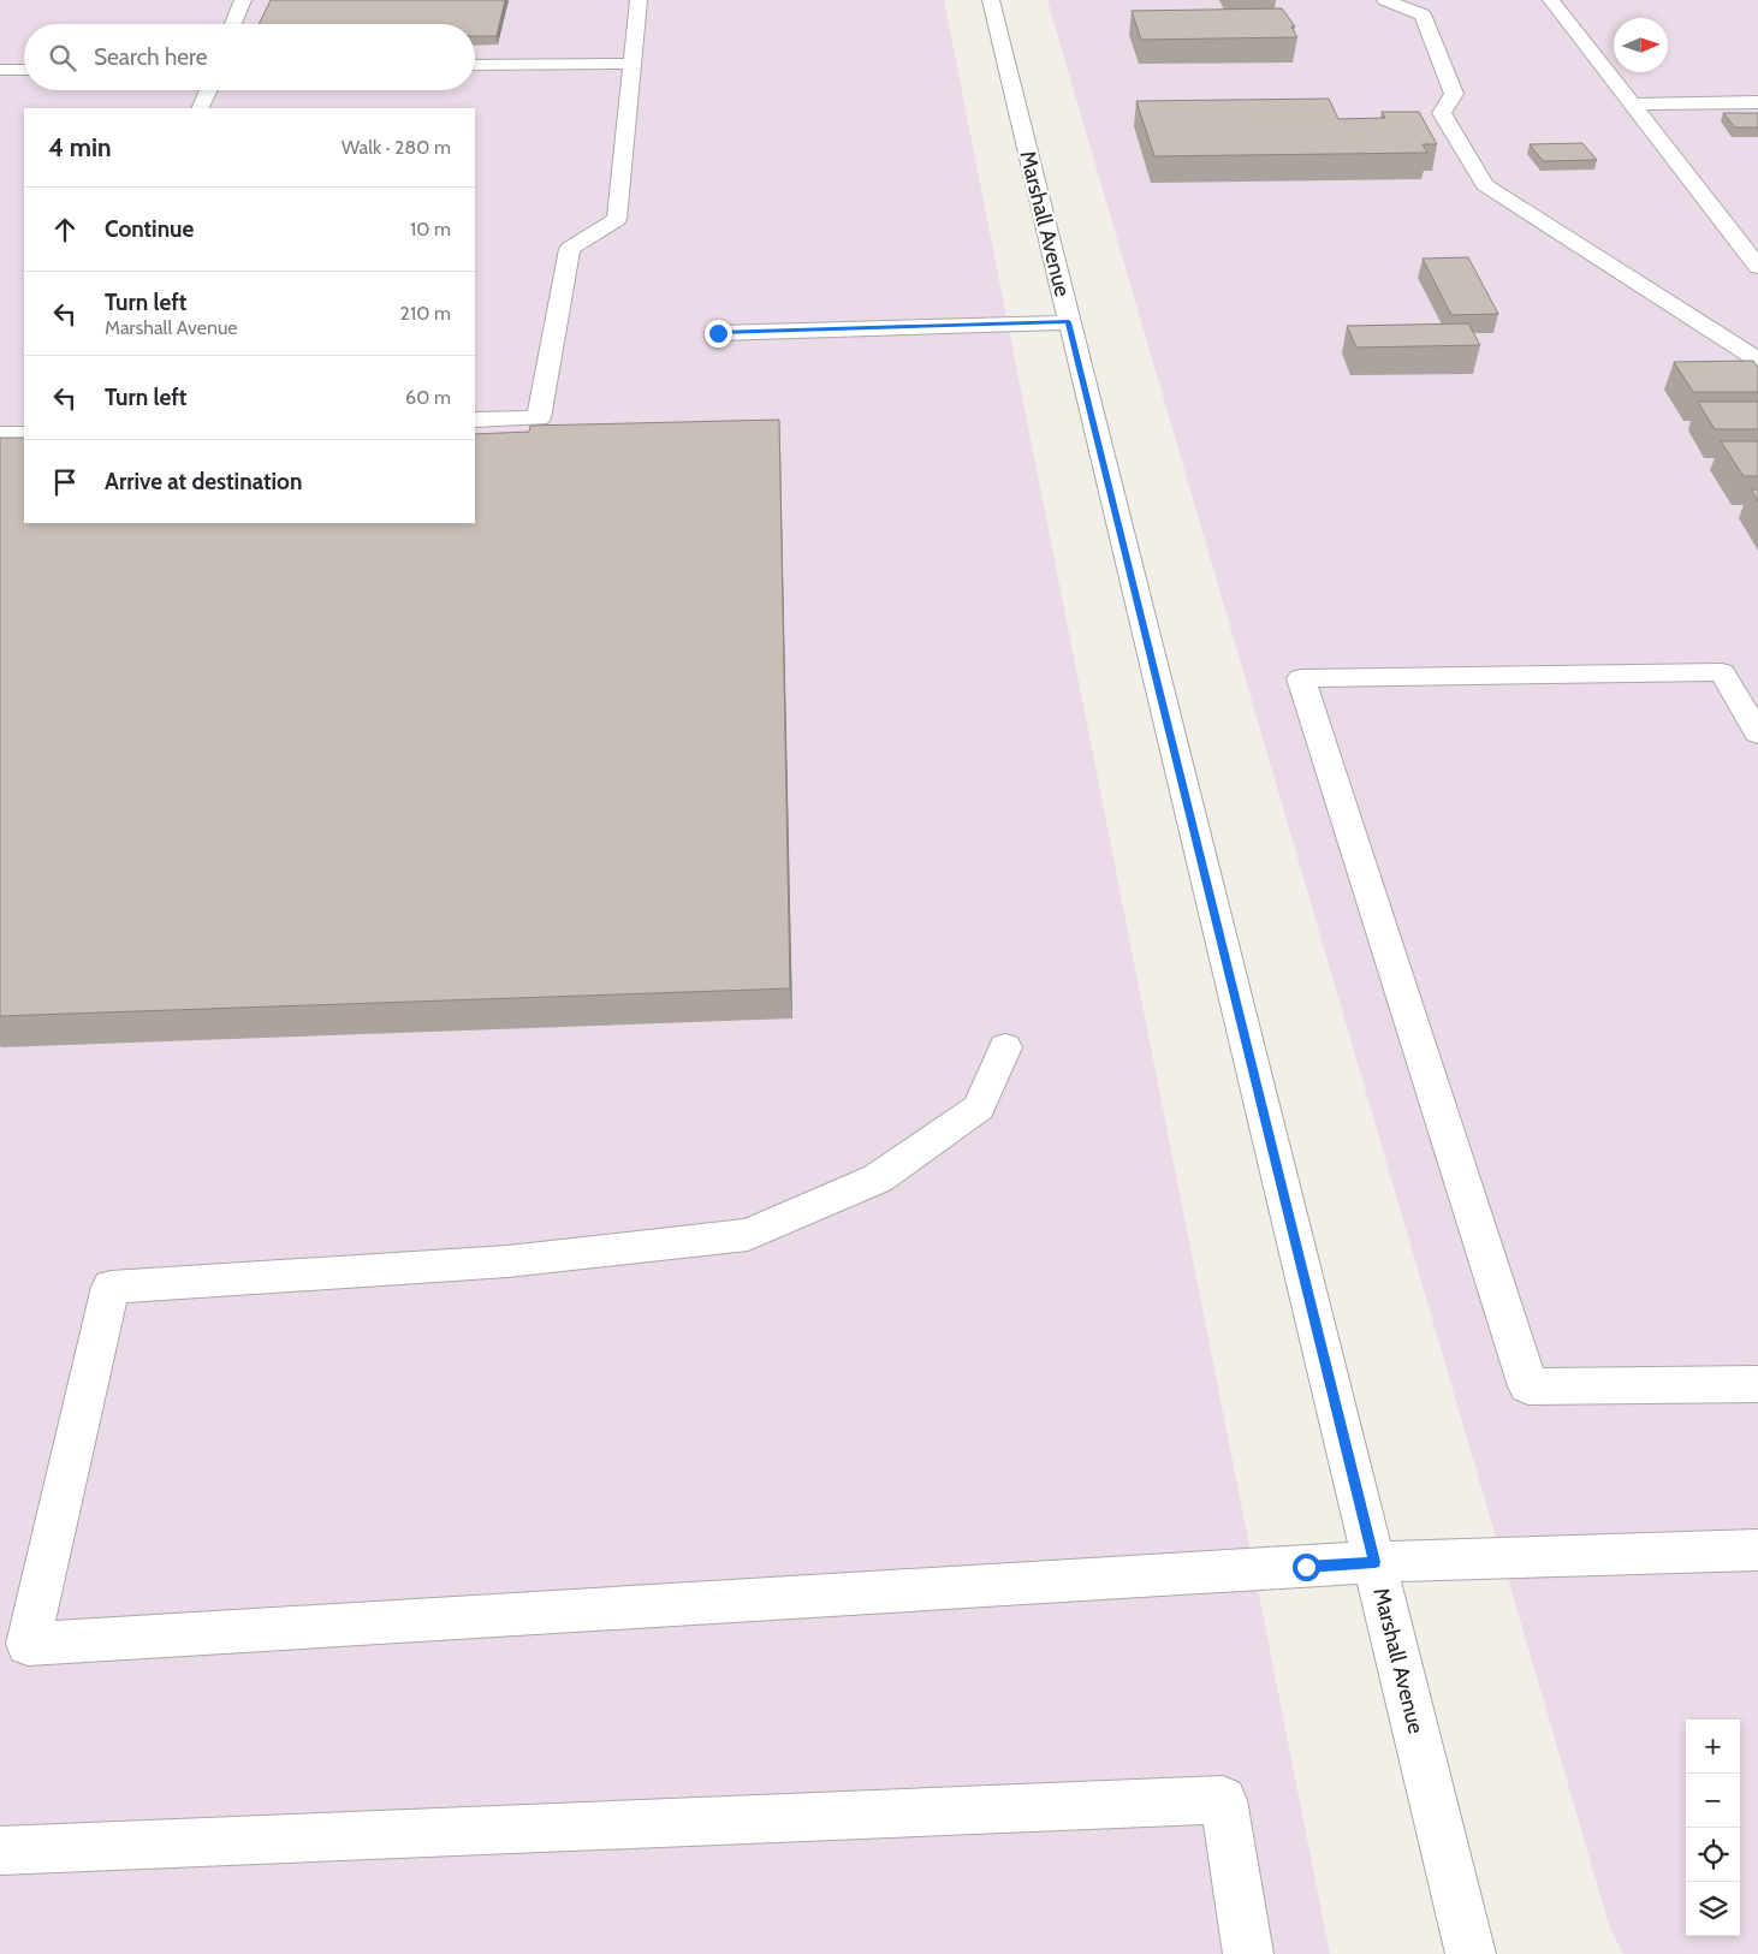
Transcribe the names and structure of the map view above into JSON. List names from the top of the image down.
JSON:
{
  "streets": {
    "street": ["Marshall Avenue"]
  },
  "north": "right",
  "page": {
    "search": "Search here",
    "heading": ["4 min", "Walk · 280 m"],
    "list": [
      ["Continue", "10 m"],
      ["Turn left", "Marshall Avenue", "210 m"],
      ["Turn left", "60 m"],
      "Arrive at destination"
    ],
    "map_buttons": ["+", "−"]
  }
}
